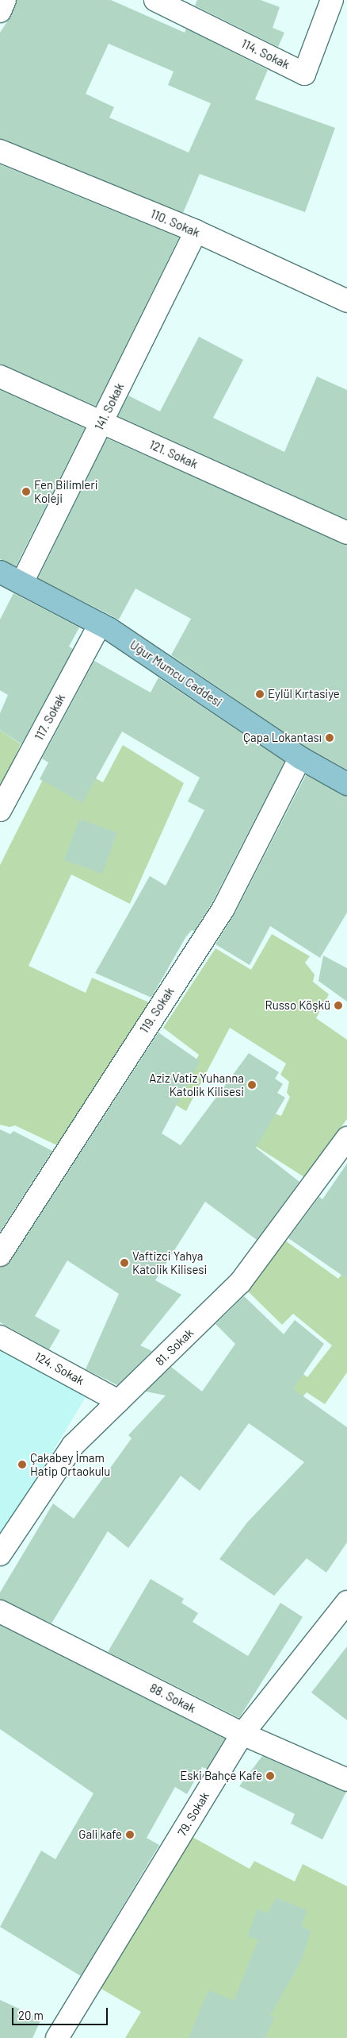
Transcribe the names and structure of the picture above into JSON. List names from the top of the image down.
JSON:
{
  "streets": {
    "main road": ["Uğur Mumcu Caddesi"],
    "street": [
      "114. Sokak",
      "110. Sokak",
      "141. Sokak",
      "121. Sokak",
      "117. Sokak",
      "119. Sokak",
      "81. Sokak",
      "124. Sokak",
      "88. Sokak",
      "79. Sokak"
    ]
  },
  "crossings": [
    ["110. Sokak", "141. Sokak"],
    ["141. Sokak", "121. Sokak"],
    ["141. Sokak", "Uğur Mumcu Caddesi"],
    ["Uğur Mumcu Caddesi", "117. Sokak"],
    ["Uğur Mumcu Caddesi", "119. Sokak"],
    ["81. Sokak", "124. Sokak"],
    ["88. Sokak", "79. Sokak"]
  ],
  "places": [
    "Fen Bilimleri Koleji",
    "Eylül Kırtasiye",
    "Çapa Lokantası",
    "Russo Köşkü",
    "Aziz Vatiz Yuhanna Katolik Kilisesi",
    "Vaftizci Yahya Katolik Kilisesi",
    "Çakabey İmam Hatip Ortaokulu",
    "Eski Bahçe Kafe",
    "Gali kafe"
  ],
  "scale_bar": "20 m"
}
